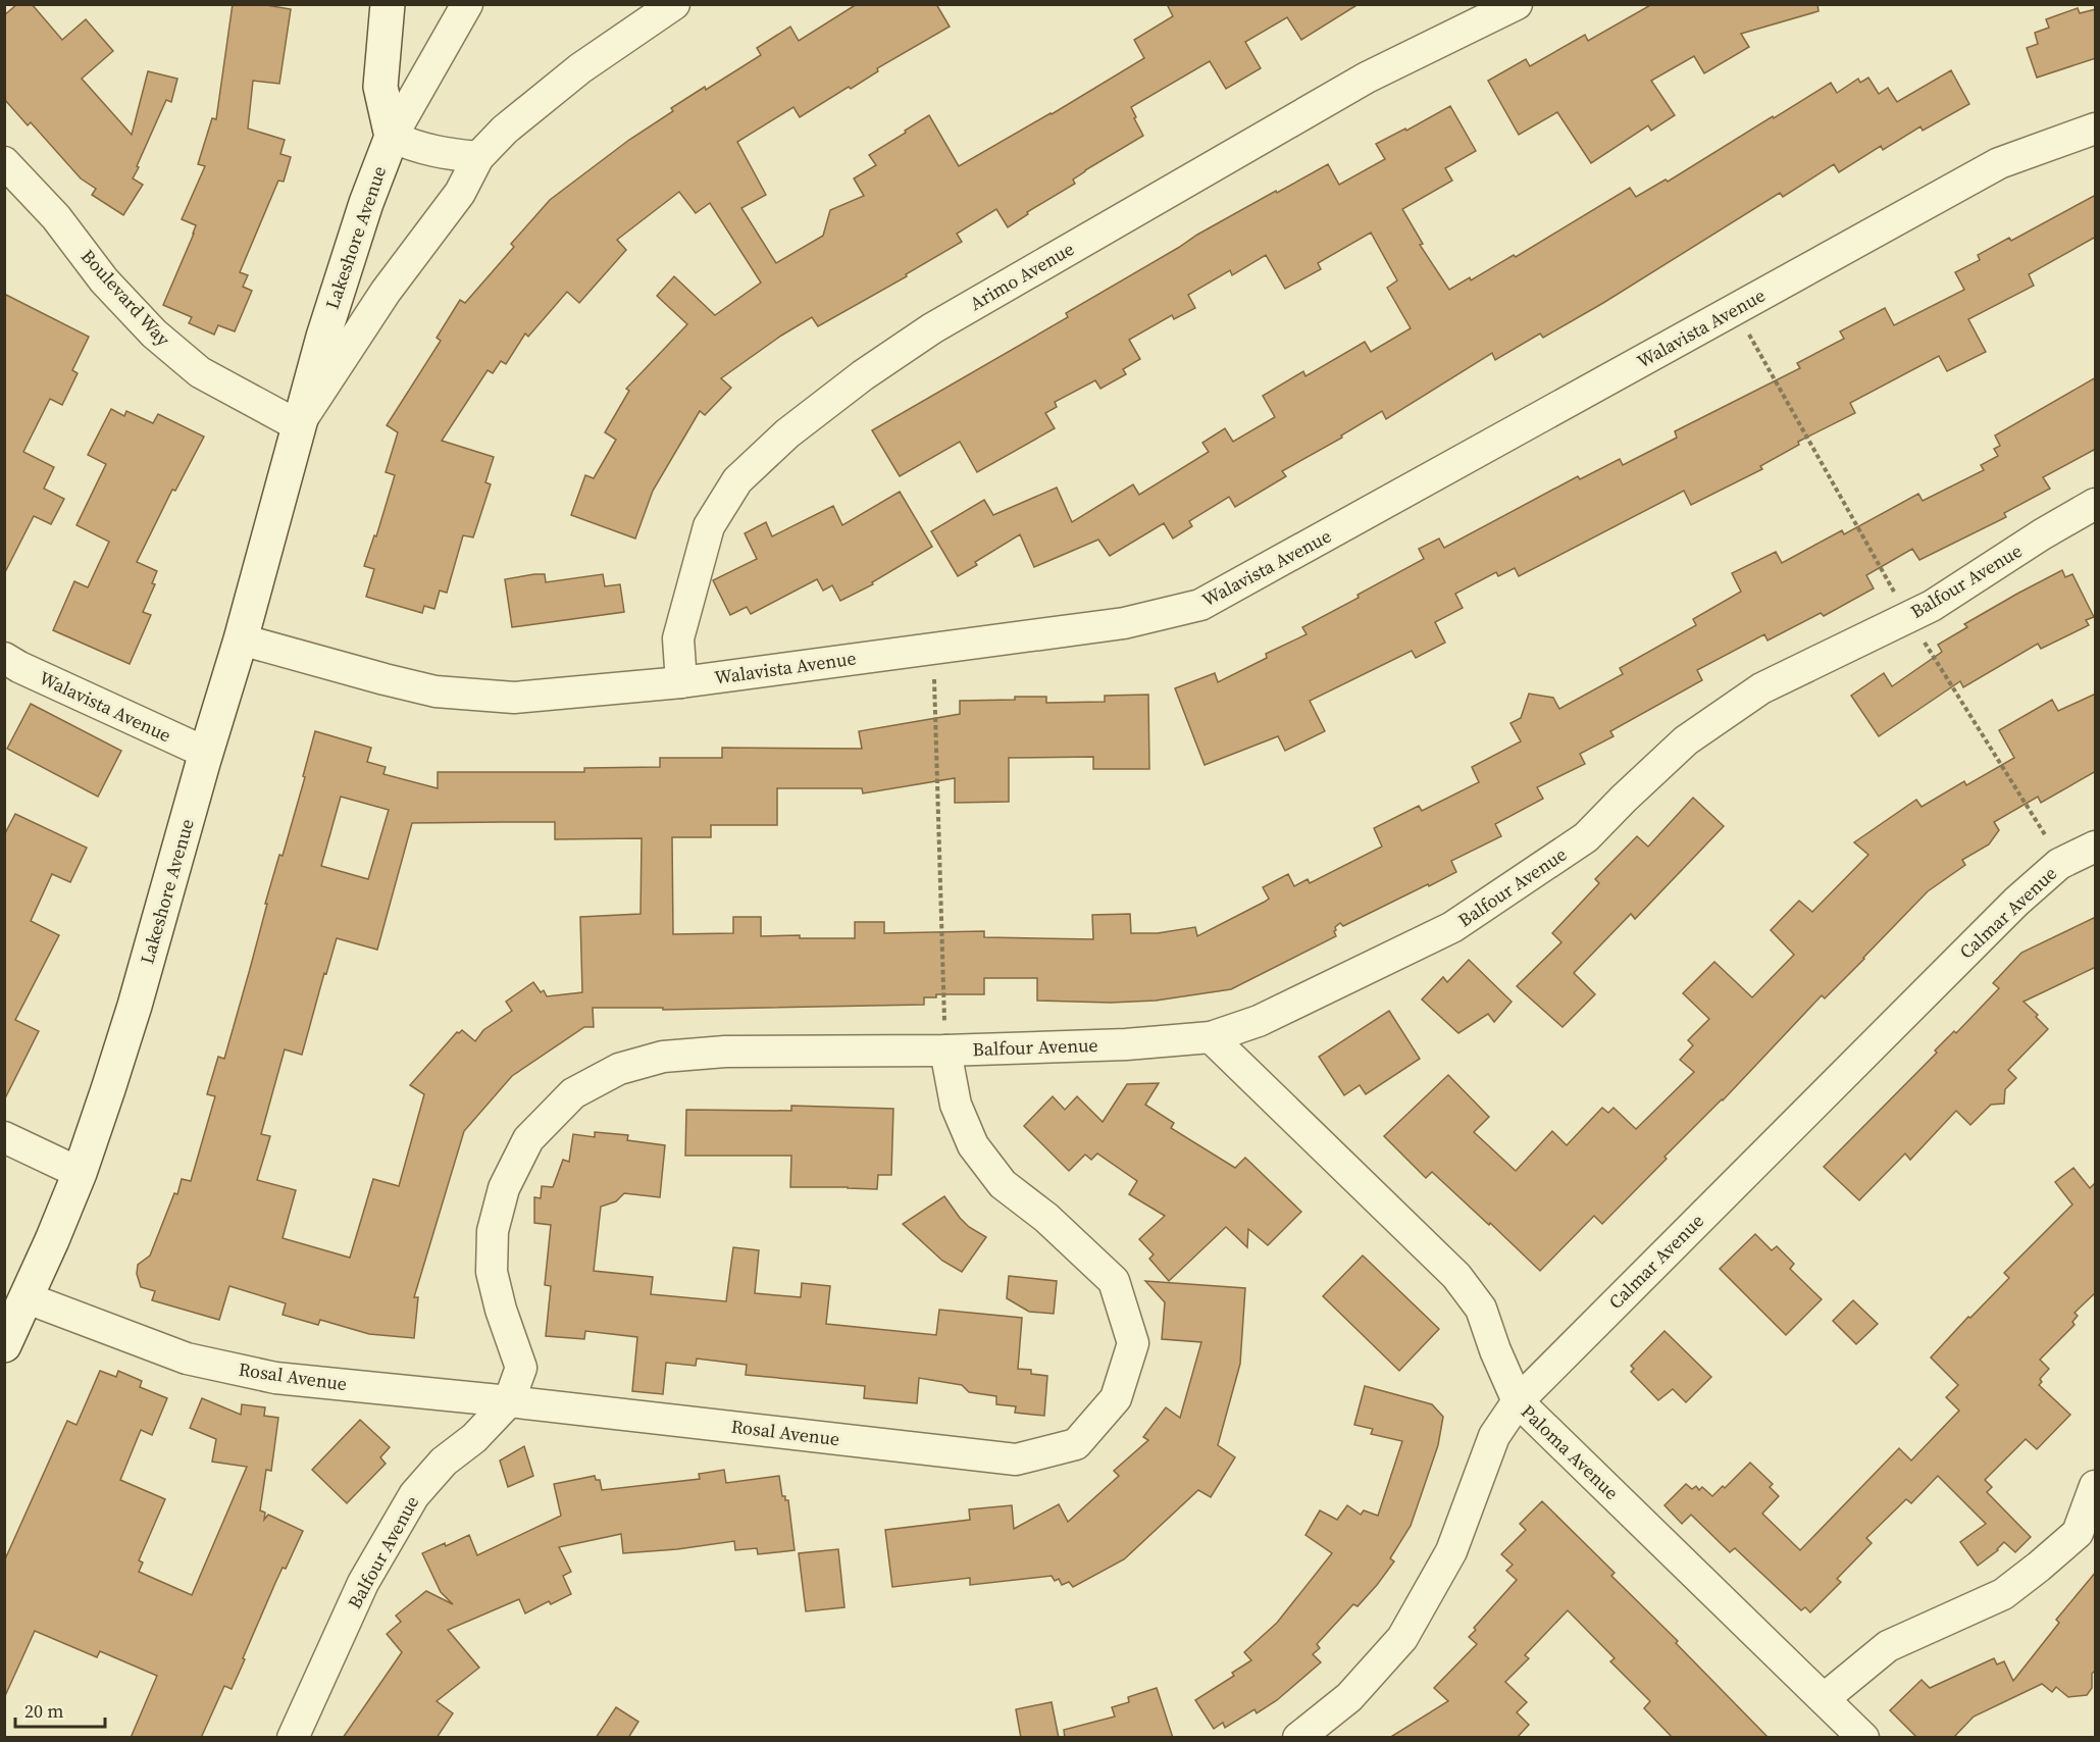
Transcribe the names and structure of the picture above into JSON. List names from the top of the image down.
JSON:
{
  "streets": {
    "street": [
      "Lakeshore Avenue",
      "Arimo Avenue",
      "Boulevard Way",
      "Walavista Avenue",
      "Balfour Avenue",
      "Calmar Avenue",
      "Rosal Avenue",
      "Paloma Avenue"
    ]
  },
  "crossings": [
    ["Lakeshore Avenue", "Boulevard Way"],
    ["Lakeshore Avenue", "Walavista Avenue"],
    ["Lakeshore Avenue", "Rosal Avenue"],
    ["Arimo Avenue", "Walavista Avenue"],
    ["Balfour Avenue", "Rosal Avenue"],
    ["Balfour Avenue", "Paloma Avenue"],
    ["Calmar Avenue", "Paloma Avenue"]
  ],
  "scale_bar": "20 m"
}
